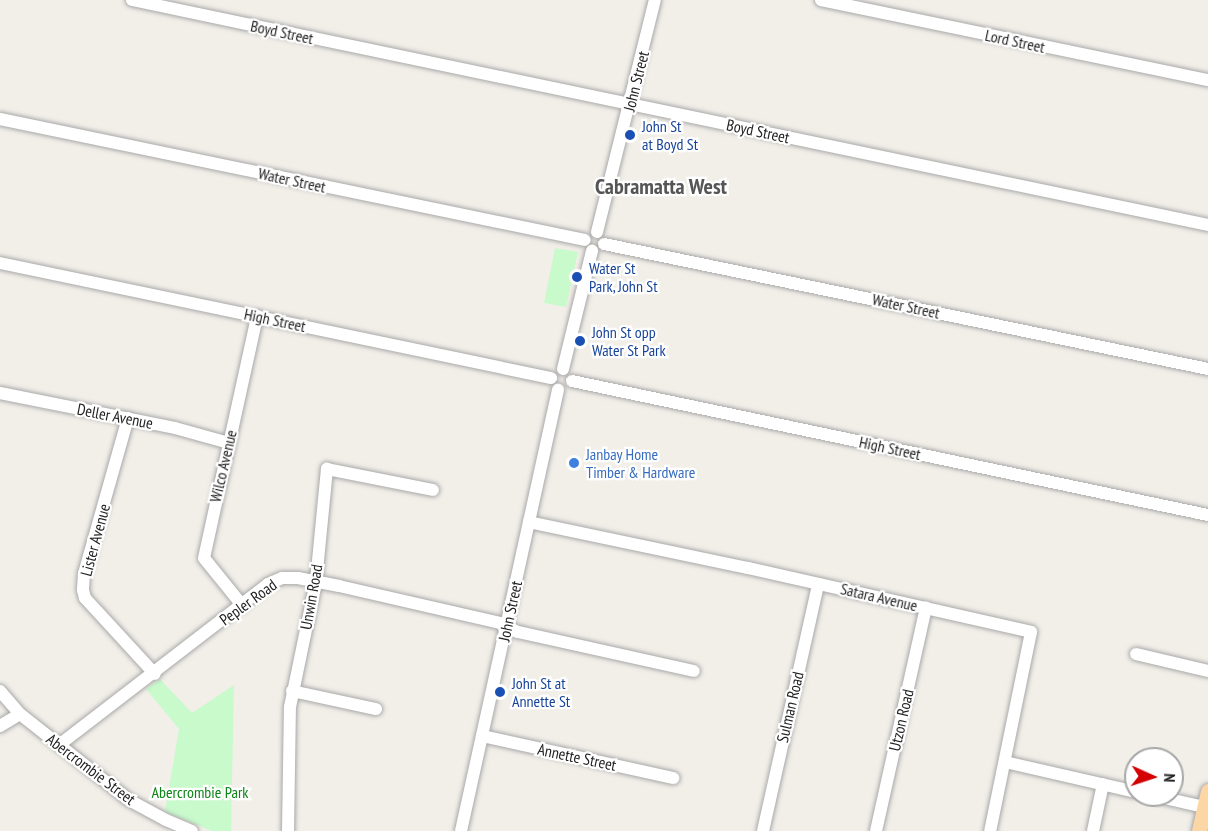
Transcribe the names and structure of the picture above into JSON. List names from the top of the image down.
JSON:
{
  "streets": {
    "street": [
      "Boyd Street",
      "Lord Street",
      "John Street",
      "Water Street",
      "High Street",
      "Deller Avenue",
      "Wilco Avenue",
      "Lister Avenue",
      "Unwin Road",
      "Satara Avenue",
      "Pepler Road",
      "Sulman Road",
      "Utzon Road",
      "Annette Street",
      "Abercrombie Street"
    ]
  },
  "crossings": [
    ["Boyd Street", "John Street"],
    ["John Street", "Water Street"],
    ["John Street", "High Street"],
    ["John Street", "Satara Avenue"],
    ["John Street", "Pepler Road"],
    ["John Street", "Annette Street"],
    ["High Street", "Wilco Avenue"],
    ["Deller Avenue", "Wilco Avenue"],
    ["Deller Avenue", "Lister Avenue"],
    ["Wilco Avenue", "Pepler Road"],
    ["Lister Avenue", "Pepler Road"],
    ["Unwin Road", "Pepler Road"],
    ["Satara Avenue", "Sulman Road"],
    ["Satara Avenue", "Utzon Road"],
    ["Pepler Road", "Abercrombie Street"]
  ],
  "districts": ["Cabramatta West"],
  "parks": ["Abercrombie Park"],
  "places": [
    "John St at Boyd St",
    "Water St Park, John St",
    "John St opp Water St Park",
    "Janbay Home Timber & Hardware",
    "John St at Annette St"
  ],
  "north": "right"
}
